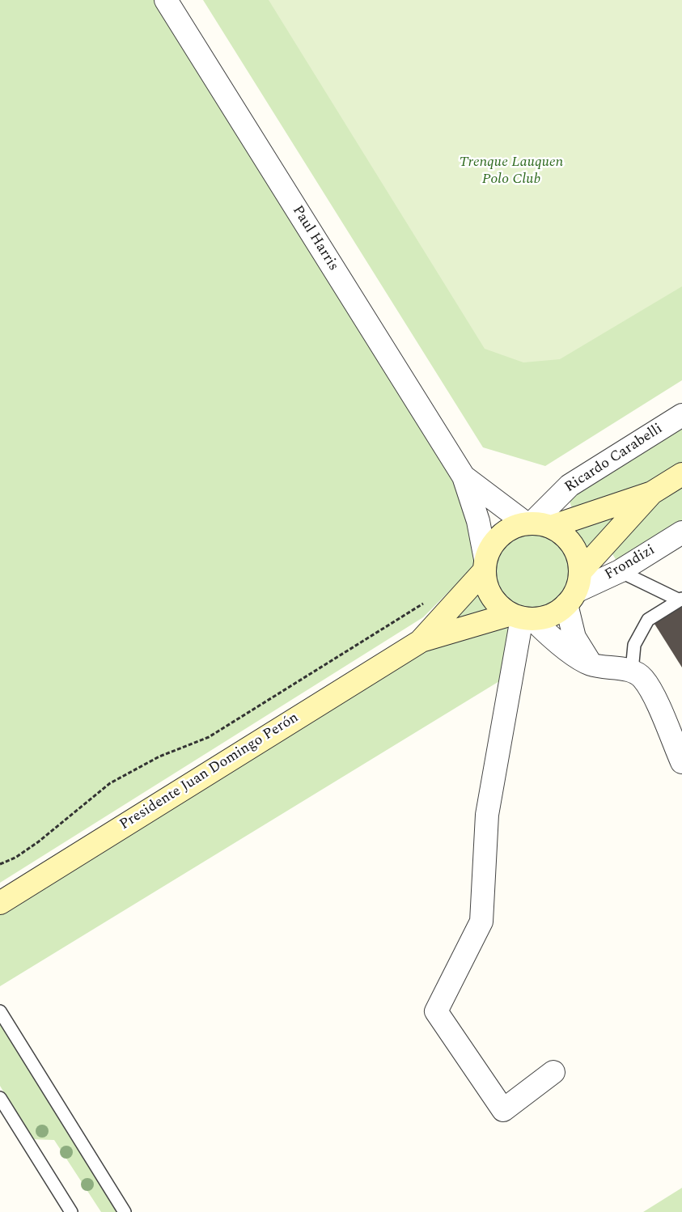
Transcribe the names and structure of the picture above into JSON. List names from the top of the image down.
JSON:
{
  "streets": {
    "main road": ["Presidente Juan Domingo Perón"],
    "street": ["Paul Harris", "Ricardo Carabelli", "Frondizi"]
  },
  "crossings": [
    ["Paul Harris", "Ricardo Carabelli"],
    ["Paul Harris", "Frondizi"],
    ["Paul Harris", "Presidente Juan Domingo Perón"],
    ["Ricardo Carabelli", "Frondizi"],
    ["Ricardo Carabelli", "Presidente Juan Domingo Perón"],
    ["Frondizi", "Presidente Juan Domingo Perón"]
  ],
  "parks": ["Trenque Lauquen Polo Club"]
}
